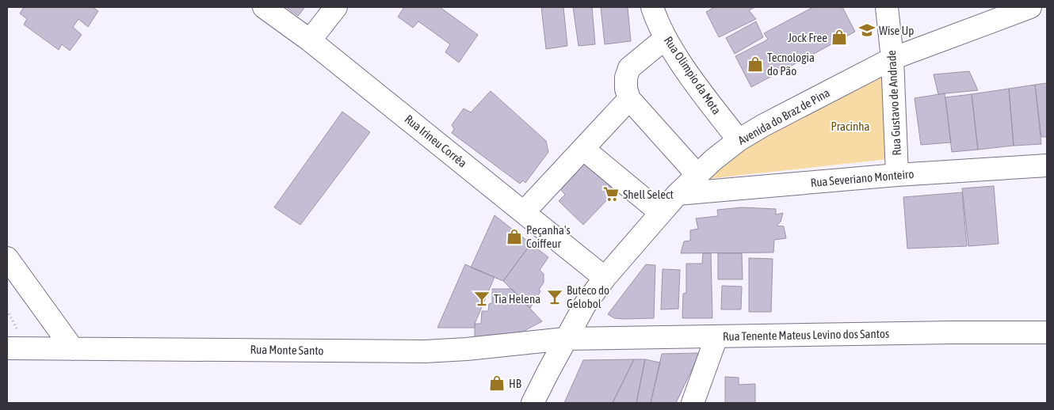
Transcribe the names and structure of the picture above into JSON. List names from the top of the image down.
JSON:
{
  "streets": {
    "street": [
      "Rua Olimpio da Mota",
      "Rua Gustavo de Andrade",
      "Avenida do Braz de Pina",
      "Rua Irineu Corrêa",
      "Rua Severiano Monteiro",
      "Rua Tenente Mateus Levino dos Santos",
      "Rua Monte Santo"
    ]
  },
  "crossings": [
    ["Rua Olimpio da Mota", "Avenida do Braz de Pina"],
    ["Rua Gustavo de Andrade", "Avenida do Braz de Pina"],
    ["Rua Gustavo de Andrade", "Rua Severiano Monteiro"],
    ["Avenida do Braz de Pina", "Rua Irineu Corrêa"],
    ["Avenida do Braz de Pina", "Rua Severiano Monteiro"],
    ["Avenida do Braz de Pina", "Rua Tenente Mateus Levino dos Santos"],
    ["Avenida do Braz de Pina", "Rua Monte Santo"],
    ["Rua Tenente Mateus Levino dos Santos", "Rua Monte Santo"]
  ],
  "parks": ["Pracinha"],
  "places": {
    "school or university": ["Wise Up"],
    "shop": [
      "Jock Free",
      "Tecnologia do Pão",
      "Peçanha's Coiffeur",
      "HB"
    ],
    "supermarket": ["Shell Select"],
    "bar": ["Buteco do Gelobol", "Tia Helena"]
  }
}
